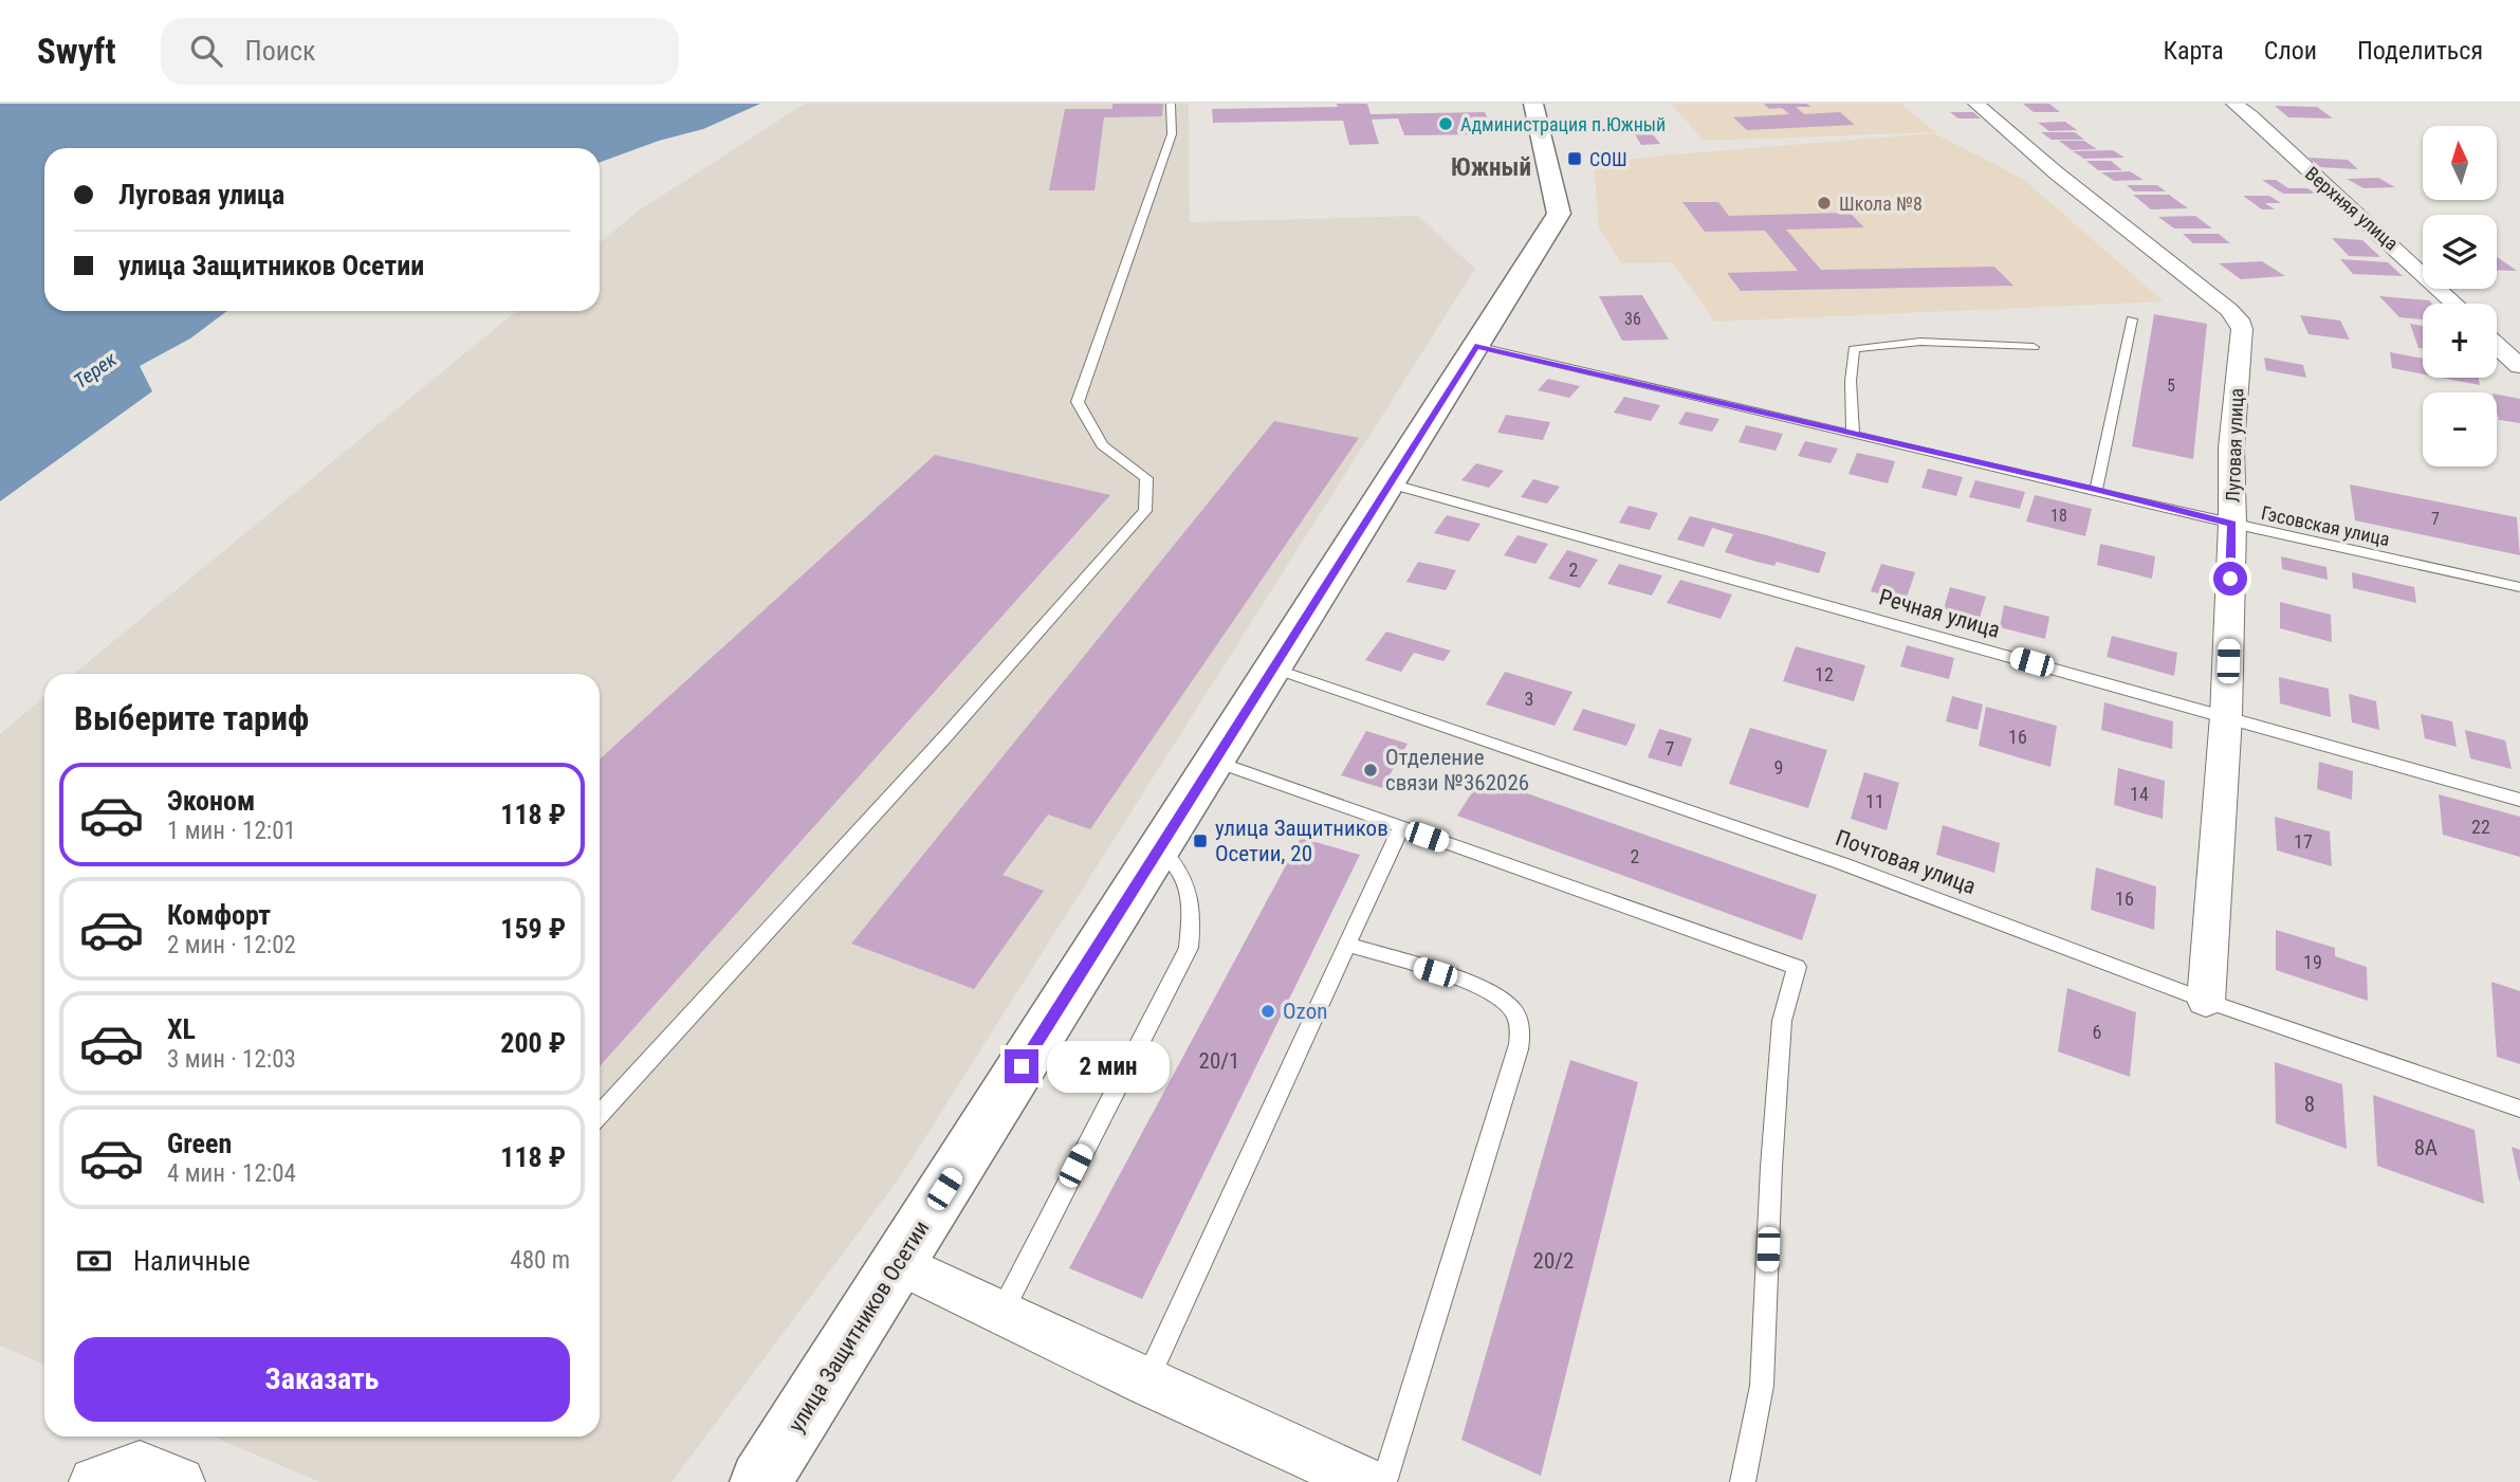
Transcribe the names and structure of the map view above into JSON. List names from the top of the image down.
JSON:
{
  "streets": {
    "street": ["Верхняя улица", "Луговая улица", "улица Защитников Осетии"],
    "lane": ["Гэсовская улица", "Речная улица", "Почтовая улица"]
  },
  "crossings": [
    ["Луговая улица", "Гэсовская улица"],
    ["Луговая улица", "Речная улица"],
    ["Луговая улица", "Почтовая улица"],
    ["Гэсовская улица", "улица Защитников Осетии"],
    ["Речная улица", "улица Защитников Осетии"],
    ["Почтовая улица", "улица Защитников Осетии"]
  ],
  "districts": ["Южный"],
  "water": ["Терек"],
  "places": {
    "other": [
      "Администрация п.Южный",
      "Школа №8",
      "Отделение связи №362026",
      "Ozon"
    ],
    "transit": ["СОШ", "улица Защитников Осетии, 20"]
  },
  "house_numbers": [
    "36",
    "5",
    "18",
    "7",
    "2",
    "12",
    "3",
    "16",
    "7",
    "9",
    "14",
    "11",
    "22",
    "17",
    "2",
    "16",
    "19",
    "6",
    "20/1",
    "8",
    "8А",
    "20/2"
  ],
  "north": "top",
  "page": {
    "header": "Swyft",
    "search": "Поиск",
    "nav": ["Карта", "Слои", "Поделиться"],
    "map_buttons": ["+", "−"],
    "banner": ["Луговая улица", "улица Защитников Осетии"],
    "heading": "Выберите тариф",
    "list": [
      {
        "name": "Эконом",
        "note": "1 мин · 12:01",
        "value": "118 ₽"
      },
      {
        "name": "Комфорт",
        "note": "2 мин · 12:02",
        "value": "159 ₽"
      },
      {
        "name": "XL",
        "note": "3 мин · 12:03",
        "value": "200 ₽"
      },
      {
        "name": "Green",
        "note": "4 мин · 12:04",
        "value": "118 ₽"
      }
    ],
    "bubble": "2 мин",
    "pay": ["Наличные", "480 m"],
    "buttons": "Заказать"
  }
}
